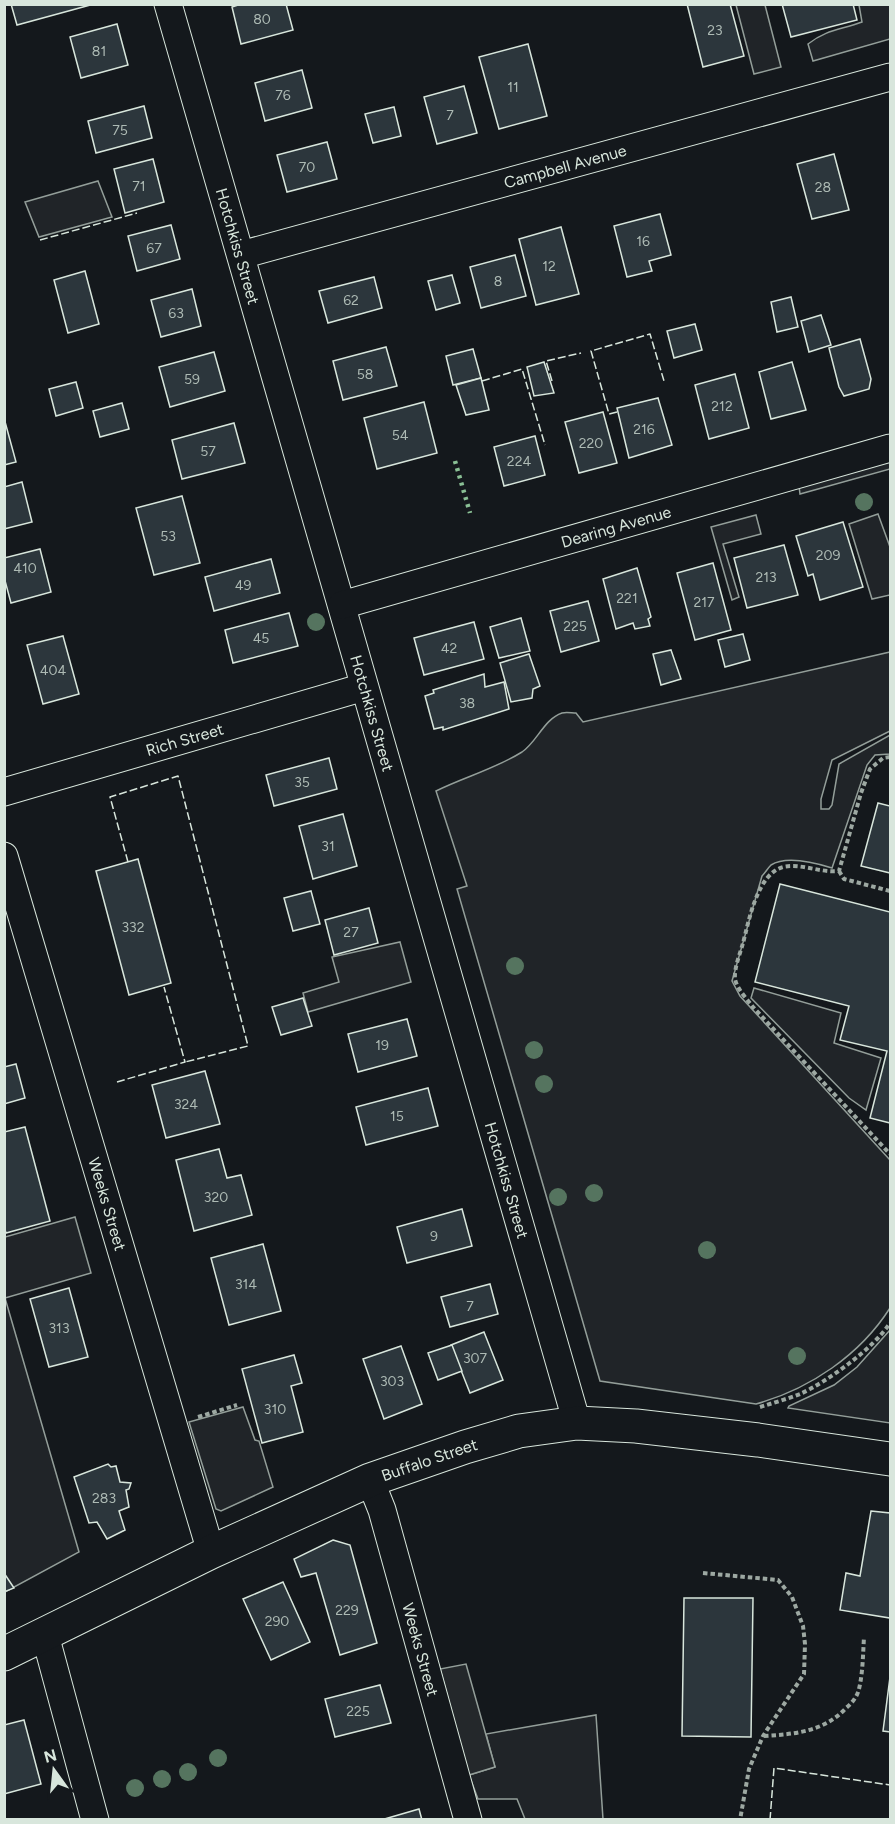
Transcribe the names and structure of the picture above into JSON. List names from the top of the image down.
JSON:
{
  "streets": {
    "street": [
      "Campbell Avenue",
      "Hotchkiss Street",
      "Dearing Avenue",
      "Rich Street",
      "Weeks Street",
      "Buffalo Street"
    ]
  },
  "crossings": [
    ["Campbell Avenue", "Hotchkiss Street"],
    ["Hotchkiss Street", "Dearing Avenue"],
    ["Hotchkiss Street", "Rich Street"],
    ["Hotchkiss Street", "Buffalo Street"],
    ["Weeks Street", "Buffalo Street"]
  ],
  "house_numbers": [
    "80",
    "23",
    "81",
    "11",
    "76",
    "7",
    "75",
    "70",
    "71",
    "28",
    "16",
    "67",
    "12",
    "8",
    "62",
    "63",
    "58",
    "59",
    "212",
    "216",
    "54",
    "220",
    "57",
    "224",
    "53",
    "209",
    "410",
    "213",
    "49",
    "221",
    "217",
    "225",
    "45",
    "42",
    "404",
    "38",
    "35",
    "31",
    "332",
    "27",
    "19",
    "324",
    "15",
    "320",
    "9",
    "314",
    "7",
    "313",
    "307",
    "303",
    "310",
    "283",
    "229",
    "290",
    "225"
  ],
  "north": "top"
}
